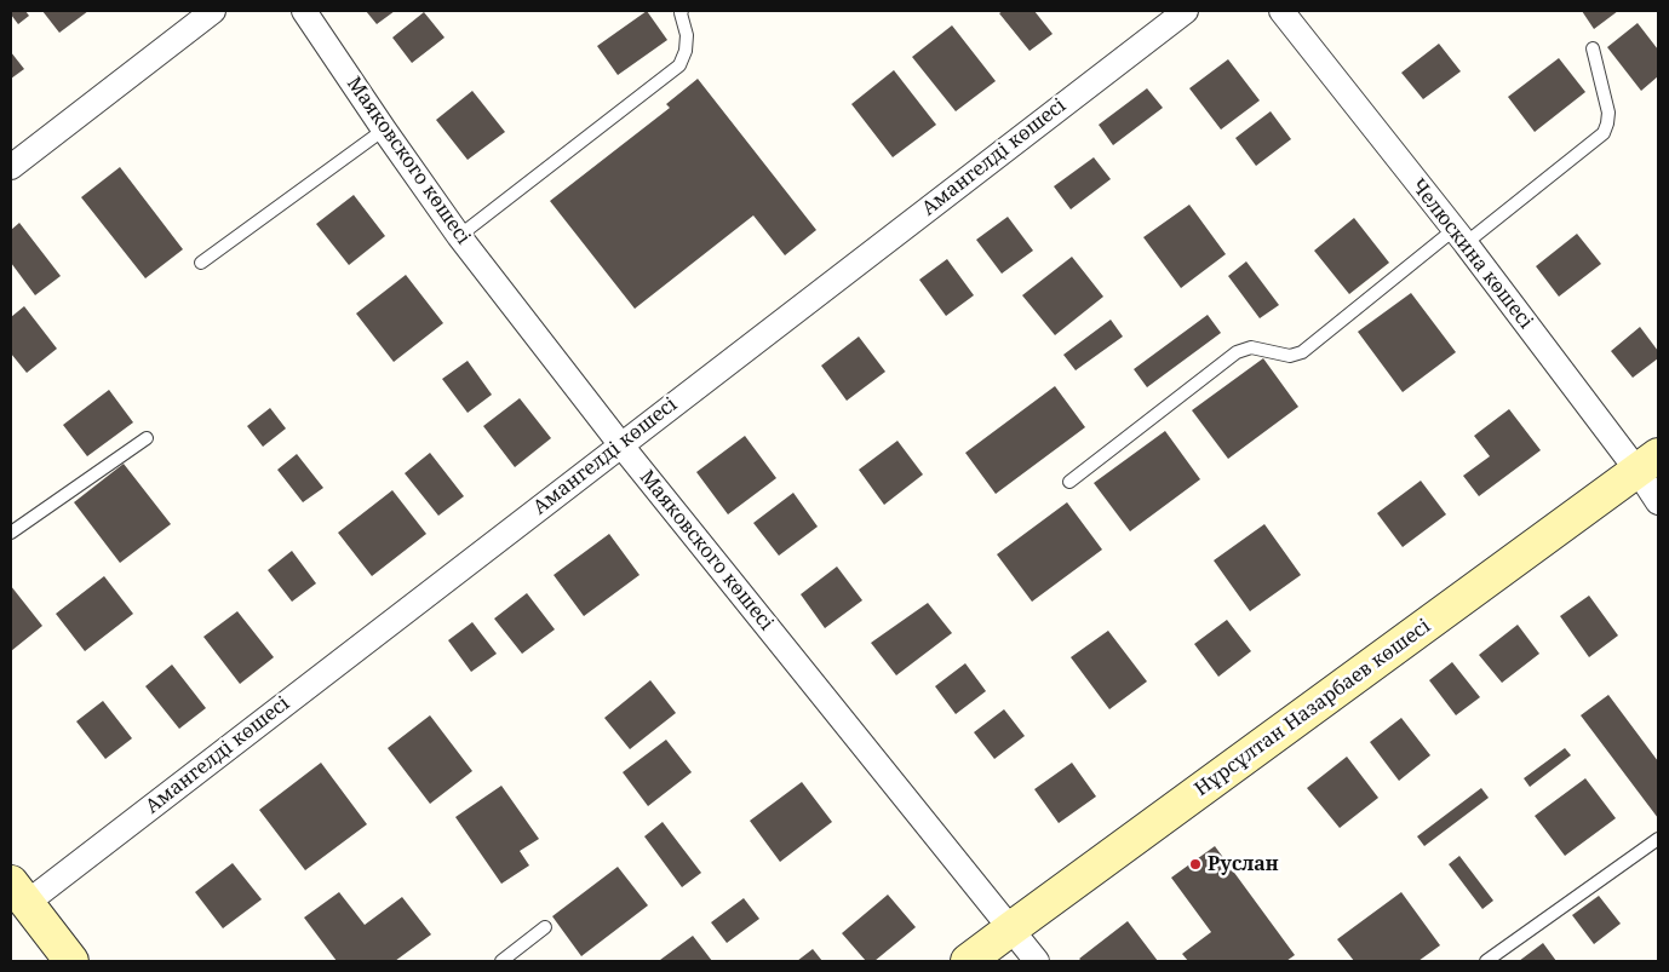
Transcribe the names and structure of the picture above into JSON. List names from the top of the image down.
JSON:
{
  "streets": {
    "street": [
      "Амангелді көшесі",
      "Маяковского көшесі",
      "Челюскина көшесі",
      "Нұрсұлтан Назарбаев көшесі"
    ]
  },
  "crossings": [
    ["Амангелді көшесі", "Маяковского көшесі"],
    ["Маяковского көшесі", "Нұрсұлтан Назарбаев көшесі"],
    ["Челюскина көшесі", "Нұрсұлтан Назарбаев көшесі"]
  ],
  "places": ["Руслан"]
}
